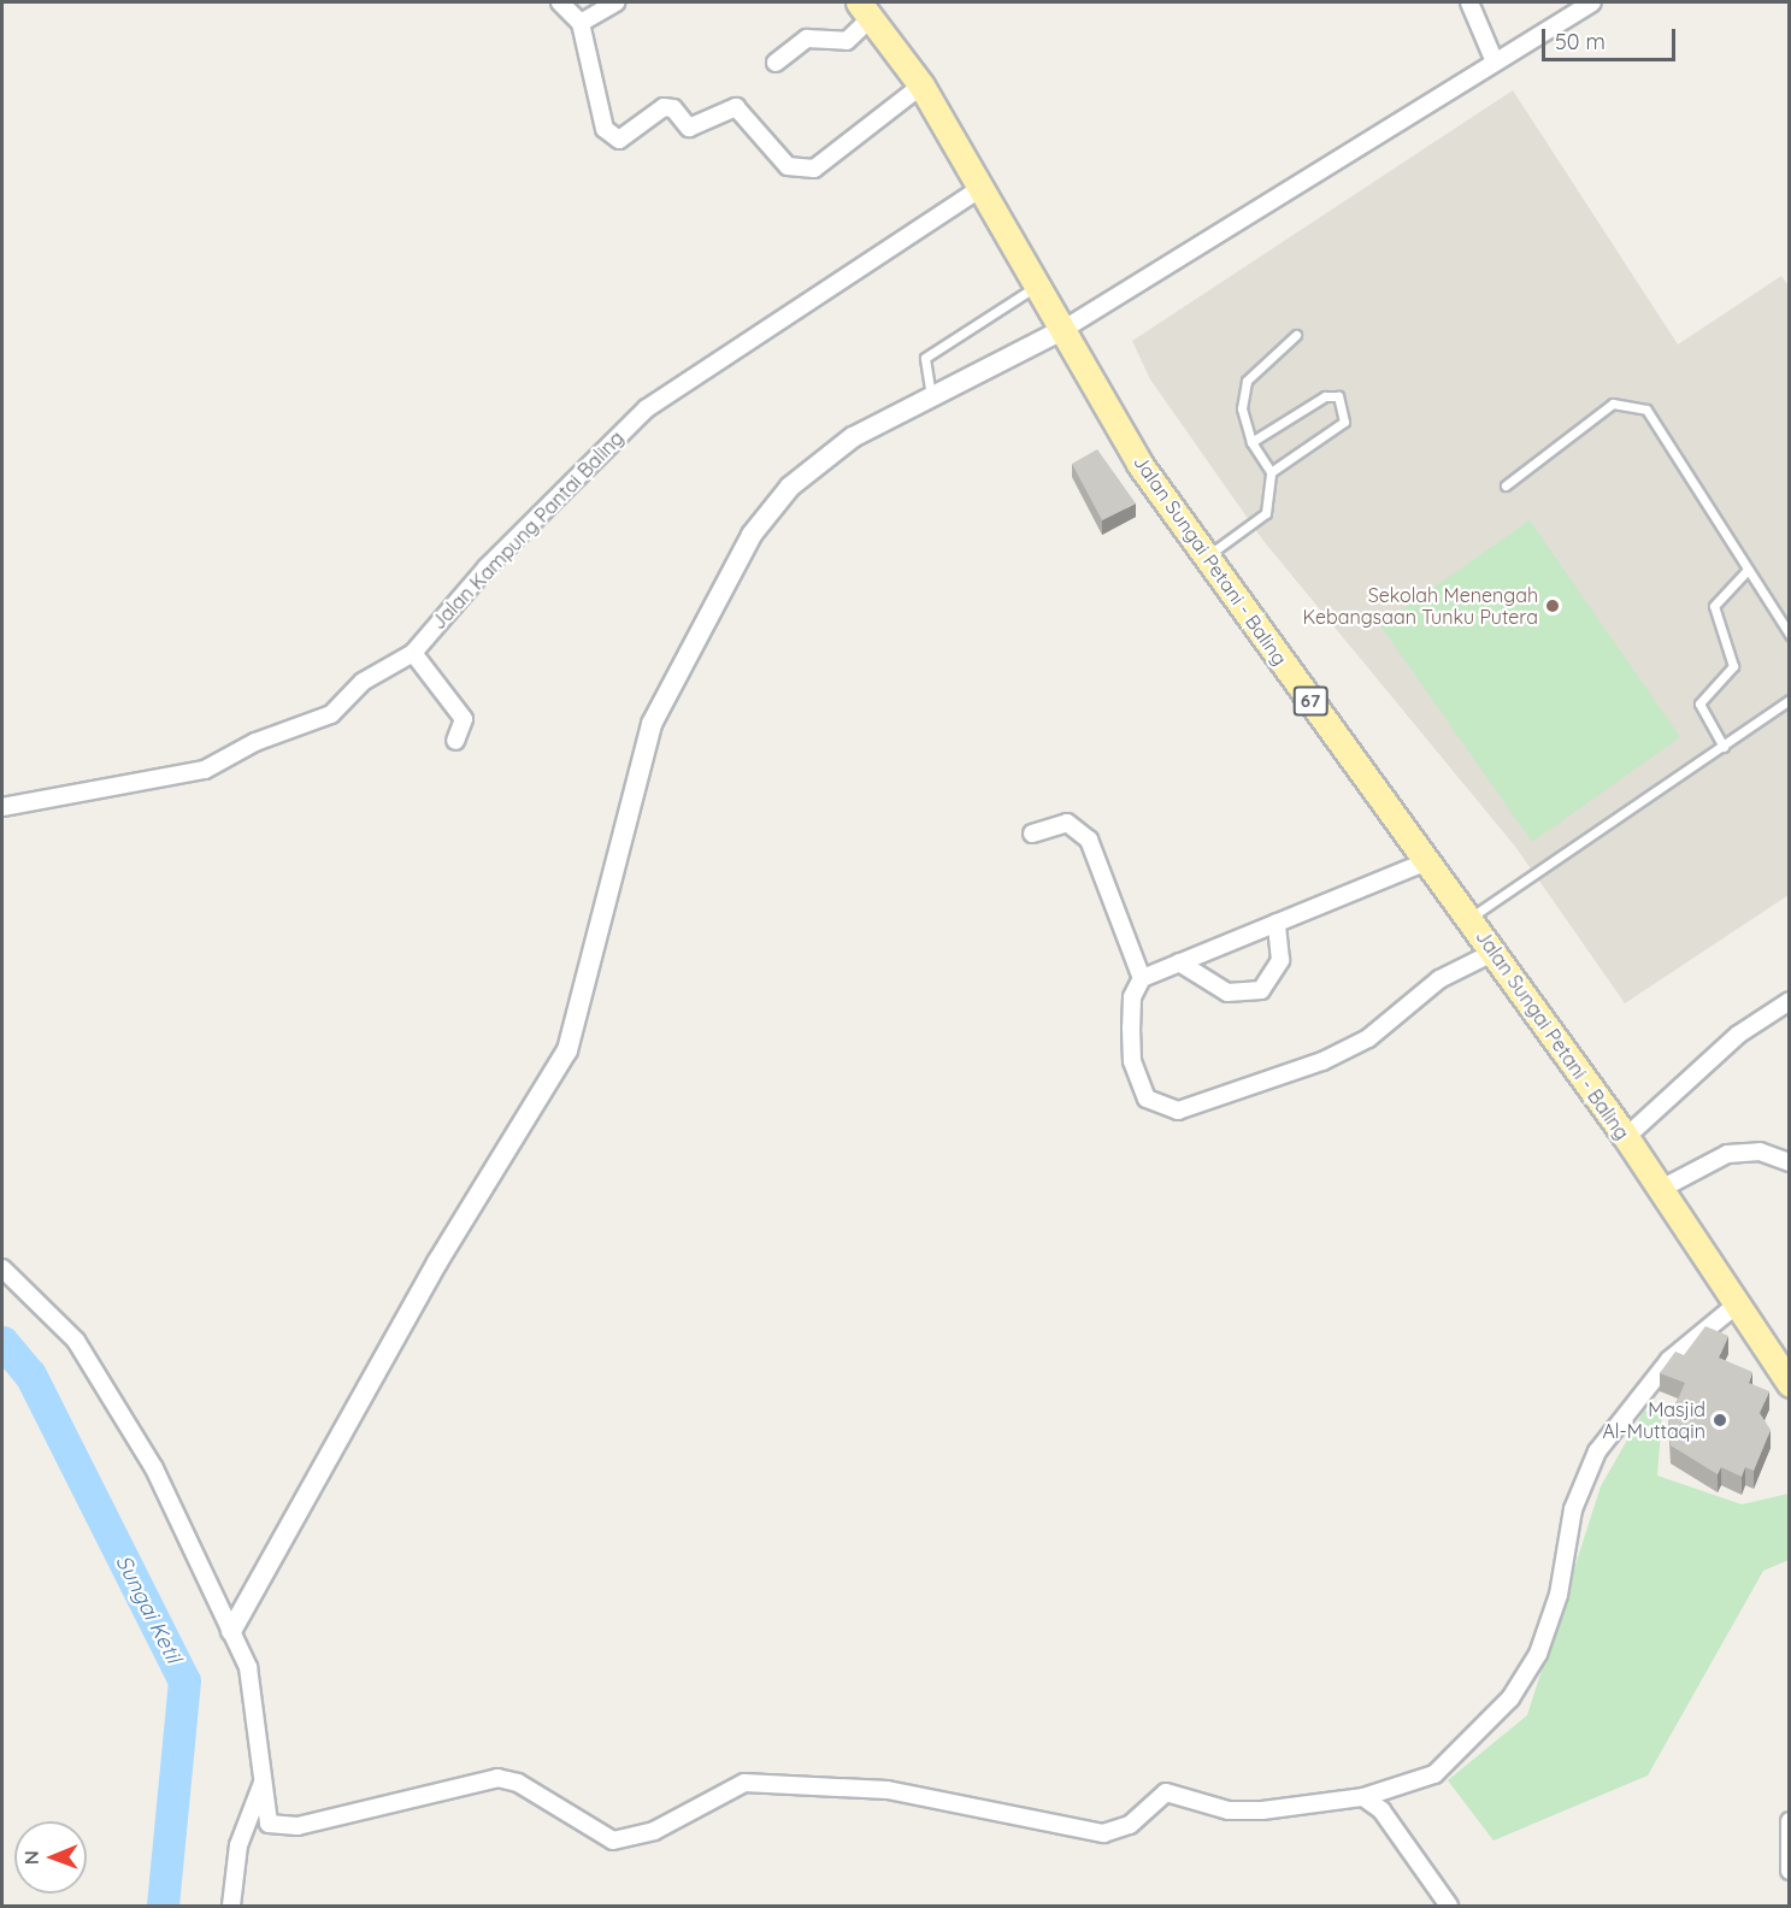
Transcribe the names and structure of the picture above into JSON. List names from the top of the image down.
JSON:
{
  "streets": {
    "main road": ["Jalan Sungai Petani - Baling", "67"],
    "street": ["Jalan Kampung Pantai Baling"]
  },
  "crossings": [
    ["Jalan Kampung Pantai Baling", "Jalan Sungai Petani - Baling"]
  ],
  "water": ["Sungai Ketil"],
  "places": ["Sekolah Menengah Kebangsaan Tunku Putera", "Masjid Al-Muttaqin"],
  "scale_bar": "50 m",
  "north": "left"
}
